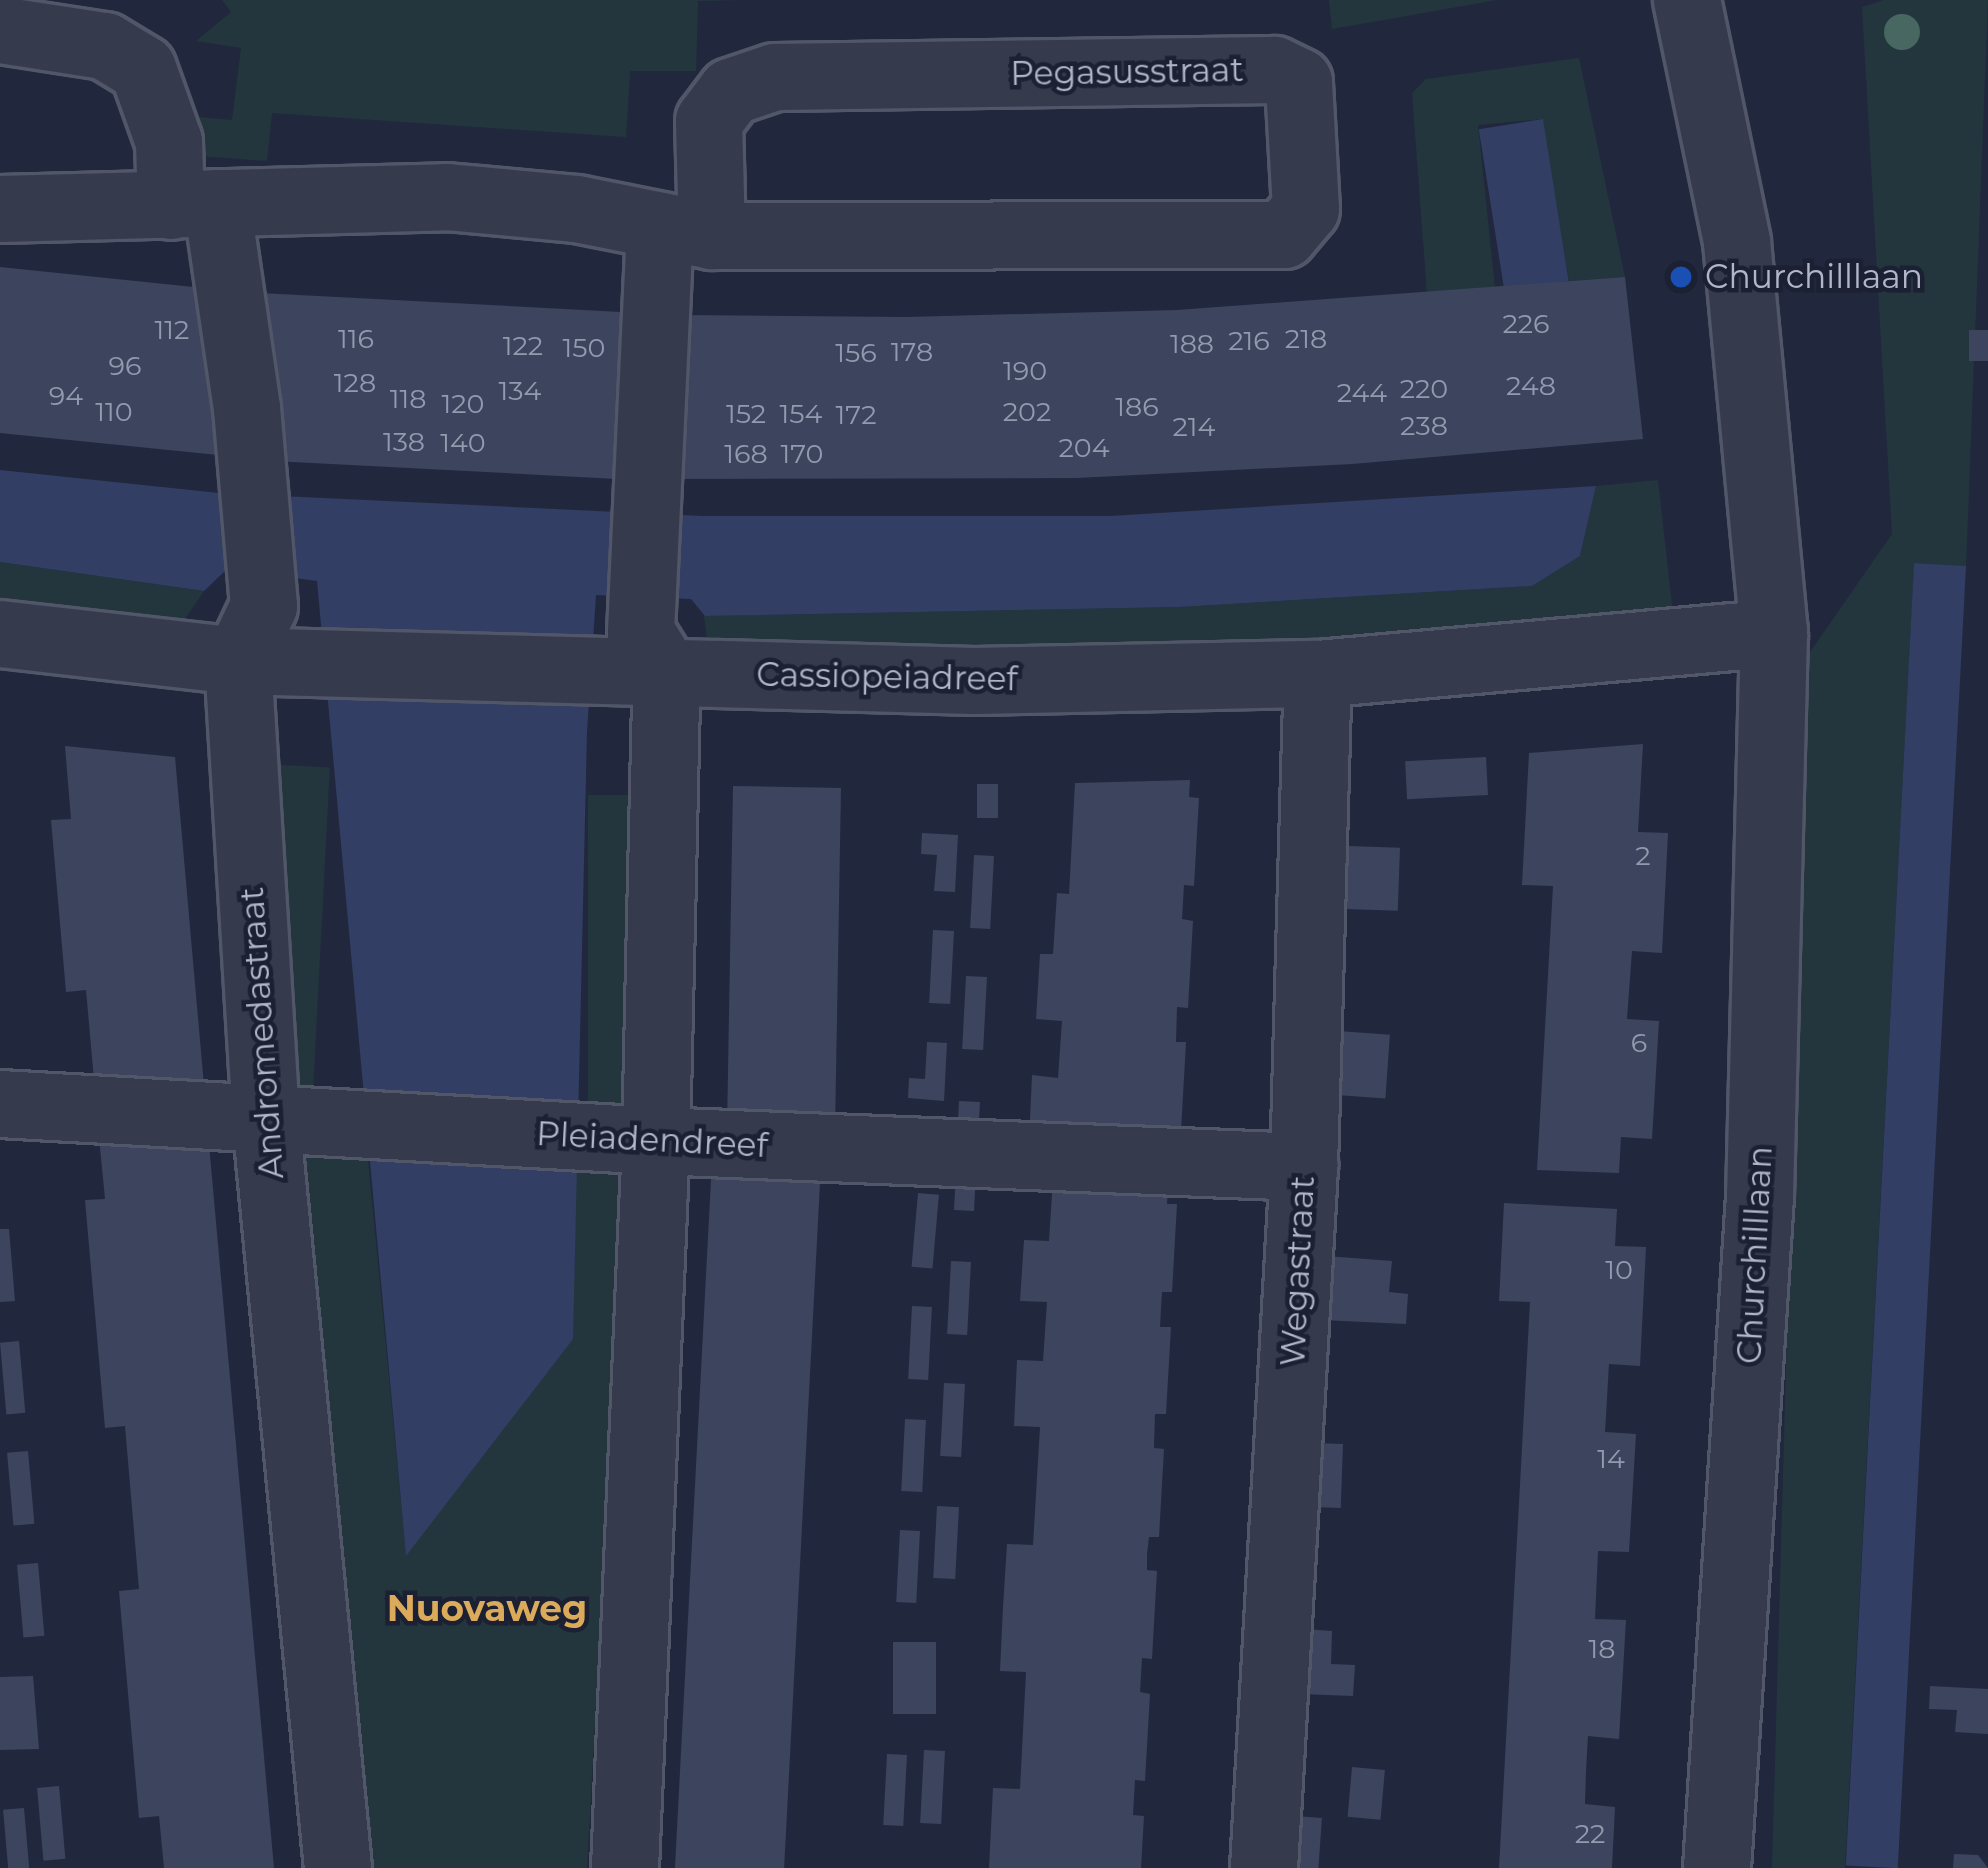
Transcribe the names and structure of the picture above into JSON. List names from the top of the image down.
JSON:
{
  "streets": {
    "street": [
      "Pegasusstraat",
      "Cassiopeiadreef",
      "Andromedastraat",
      "Pleiadendreef",
      "Churchilllaan",
      "Wegastraat"
    ]
  },
  "crossings": [
    ["Pegasusstraat", "Andromedastraat"],
    ["Cassiopeiadreef", "Andromedastraat"],
    ["Cassiopeiadreef", "Churchilllaan"],
    ["Cassiopeiadreef", "Wegastraat"],
    ["Andromedastraat", "Pleiadendreef"],
    ["Pleiadendreef", "Wegastraat"]
  ],
  "districts": ["Nuovaweg"],
  "places": ["Churchilllaan"],
  "house_numbers": [
    "226",
    "112",
    "116",
    "218",
    "216",
    "188",
    "122",
    "150",
    "178",
    "156",
    "96",
    "190",
    "128",
    "248",
    "220",
    "134",
    "244",
    "94",
    "118",
    "120",
    "186",
    "110",
    "202",
    "152",
    "154",
    "172",
    "238",
    "214",
    "138",
    "140",
    "204",
    "168",
    "170",
    "2",
    "6",
    "10",
    "14",
    "18",
    "22"
  ]
}
